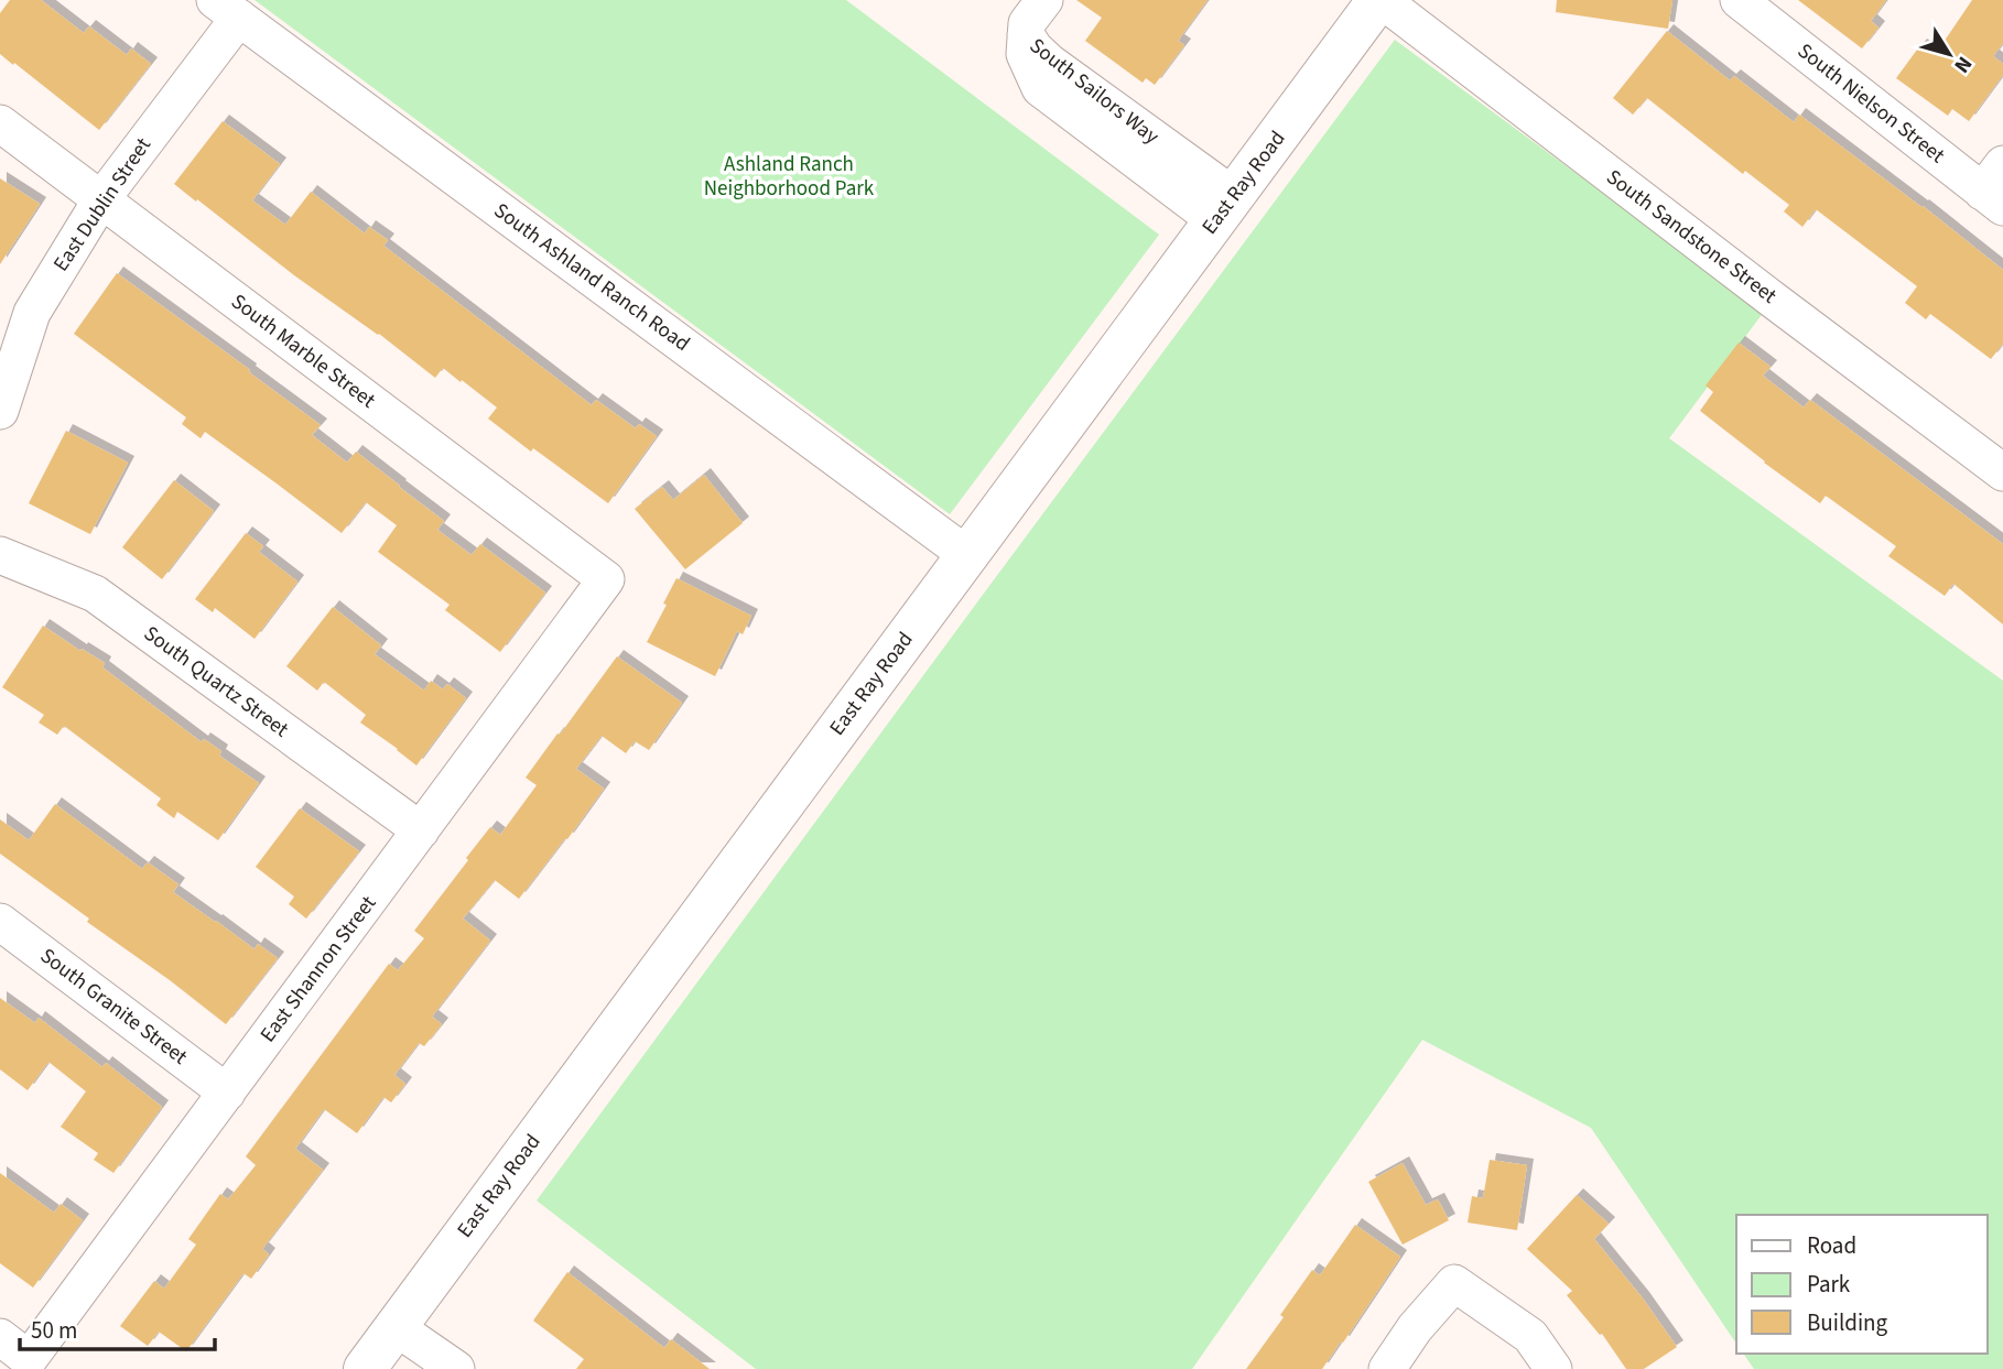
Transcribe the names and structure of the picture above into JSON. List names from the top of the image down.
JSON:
{
  "streets": {
    "main road": ["East Ray Road"],
    "street": [
      "South Sailors Way",
      "South Nielson Street",
      "East Dublin Street",
      "South Sandstone Street",
      "South Ashland Ranch Road",
      "South Marble Street",
      "South Quartz Street",
      "East Shannon Street",
      "South Granite Street"
    ]
  },
  "crossings": [
    ["South Sailors Way", "East Ray Road"],
    ["East Ray Road", "South Sandstone Street"],
    ["East Ray Road", "South Ashland Ranch Road"],
    ["East Dublin Street", "South Ashland Ranch Road"],
    ["East Dublin Street", "South Marble Street"],
    ["South Marble Street", "East Shannon Street"],
    ["South Quartz Street", "East Shannon Street"],
    ["East Shannon Street", "South Granite Street"]
  ],
  "parks": ["Ashland Ranch Neighborhood Park"],
  "legend": ["Road", "Park", "Building"],
  "scale_bar": "50 m",
  "north": "bottom right"
}
